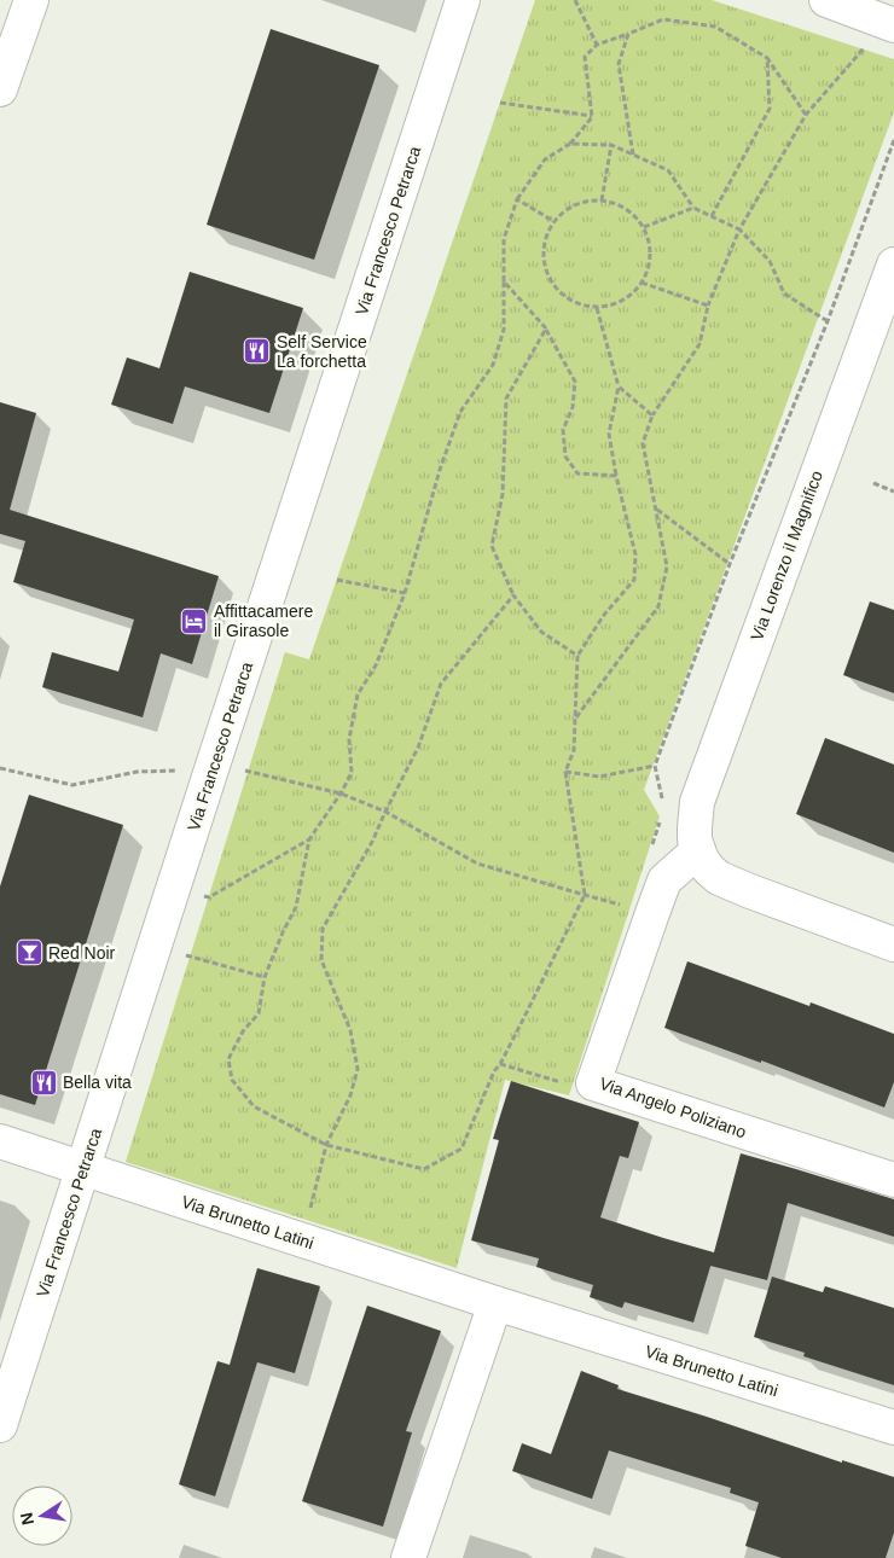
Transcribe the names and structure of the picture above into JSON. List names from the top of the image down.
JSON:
{
  "streets": {
    "street": [
      "Via Francesco Petrarca",
      "Via Lorenzo il Magnifico",
      "Via Angelo Poliziano",
      "Via Brunetto Latini"
    ]
  },
  "crossings": [
    ["Via Francesco Petrarca", "Via Brunetto Latini"],
    ["Via Lorenzo il Magnifico", "Via Angelo Poliziano"]
  ],
  "places": {
    "restaurant": ["Self Service La forchetta", "Bella vita"],
    "hotel": ["Affittacamere il Girasole"],
    "bar": ["Red Noir"]
  },
  "north": "left"
}
